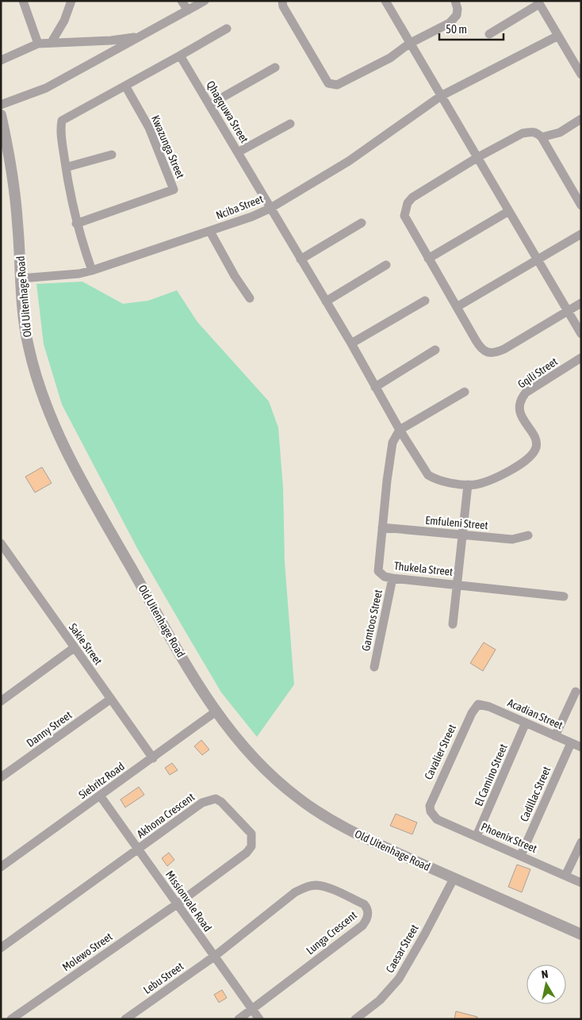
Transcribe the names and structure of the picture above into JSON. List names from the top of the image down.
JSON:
{
  "streets": {
    "street": [
      "Qhagquwa Street",
      "Kwazunga Street",
      "Nciba Street",
      "Old Uitenhage Road",
      "Gqili Street",
      "Emfuleni Street",
      "Thukela Street",
      "Gamtoos Street",
      "Sakie Street",
      "Acadian Street",
      "Danny Street",
      "Cavalier Street",
      "El Camino Street",
      "Siebritz Road",
      "Cadillac Street",
      "Akhona Crescent",
      "Phoenix Street",
      "Missionvale Road",
      "Lunga Crescent",
      "Caesar Street",
      "Molewo Street",
      "Lebu Street"
    ]
  },
  "crossings": [
    ["Qhagquwa Street", "Nciba Street"],
    ["Qhagquwa Street", "Gqili Street"],
    ["Qhagquwa Street", "Thukela Street"],
    ["Nciba Street", "Old Uitenhage Road"],
    ["Old Uitenhage Road", "Siebritz Road"],
    ["Old Uitenhage Road", "Caesar Street"],
    ["Gqili Street", "Thukela Street"],
    ["Emfuleni Street", "Thukela Street"],
    ["Thukela Street", "Gamtoos Street"],
    ["Sakie Street", "Danny Street"],
    ["Sakie Street", "Siebritz Road"],
    ["Acadian Street", "Cavalier Street"],
    ["Acadian Street", "El Camino Street"],
    ["Acadian Street", "Cadillac Street"],
    ["Cavalier Street", "Phoenix Street"],
    ["El Camino Street", "Phoenix Street"],
    ["Siebritz Road", "Missionvale Road"],
    ["Cadillac Street", "Phoenix Street"],
    ["Akhona Crescent", "Missionvale Road"],
    ["Akhona Crescent", "Molewo Street"],
    ["Missionvale Road", "Lunga Crescent"],
    ["Missionvale Road", "Molewo Street"],
    ["Missionvale Road", "Lebu Street"],
    ["Lunga Crescent", "Lebu Street"]
  ],
  "scale_bar": "50 m",
  "north": "top"
}
